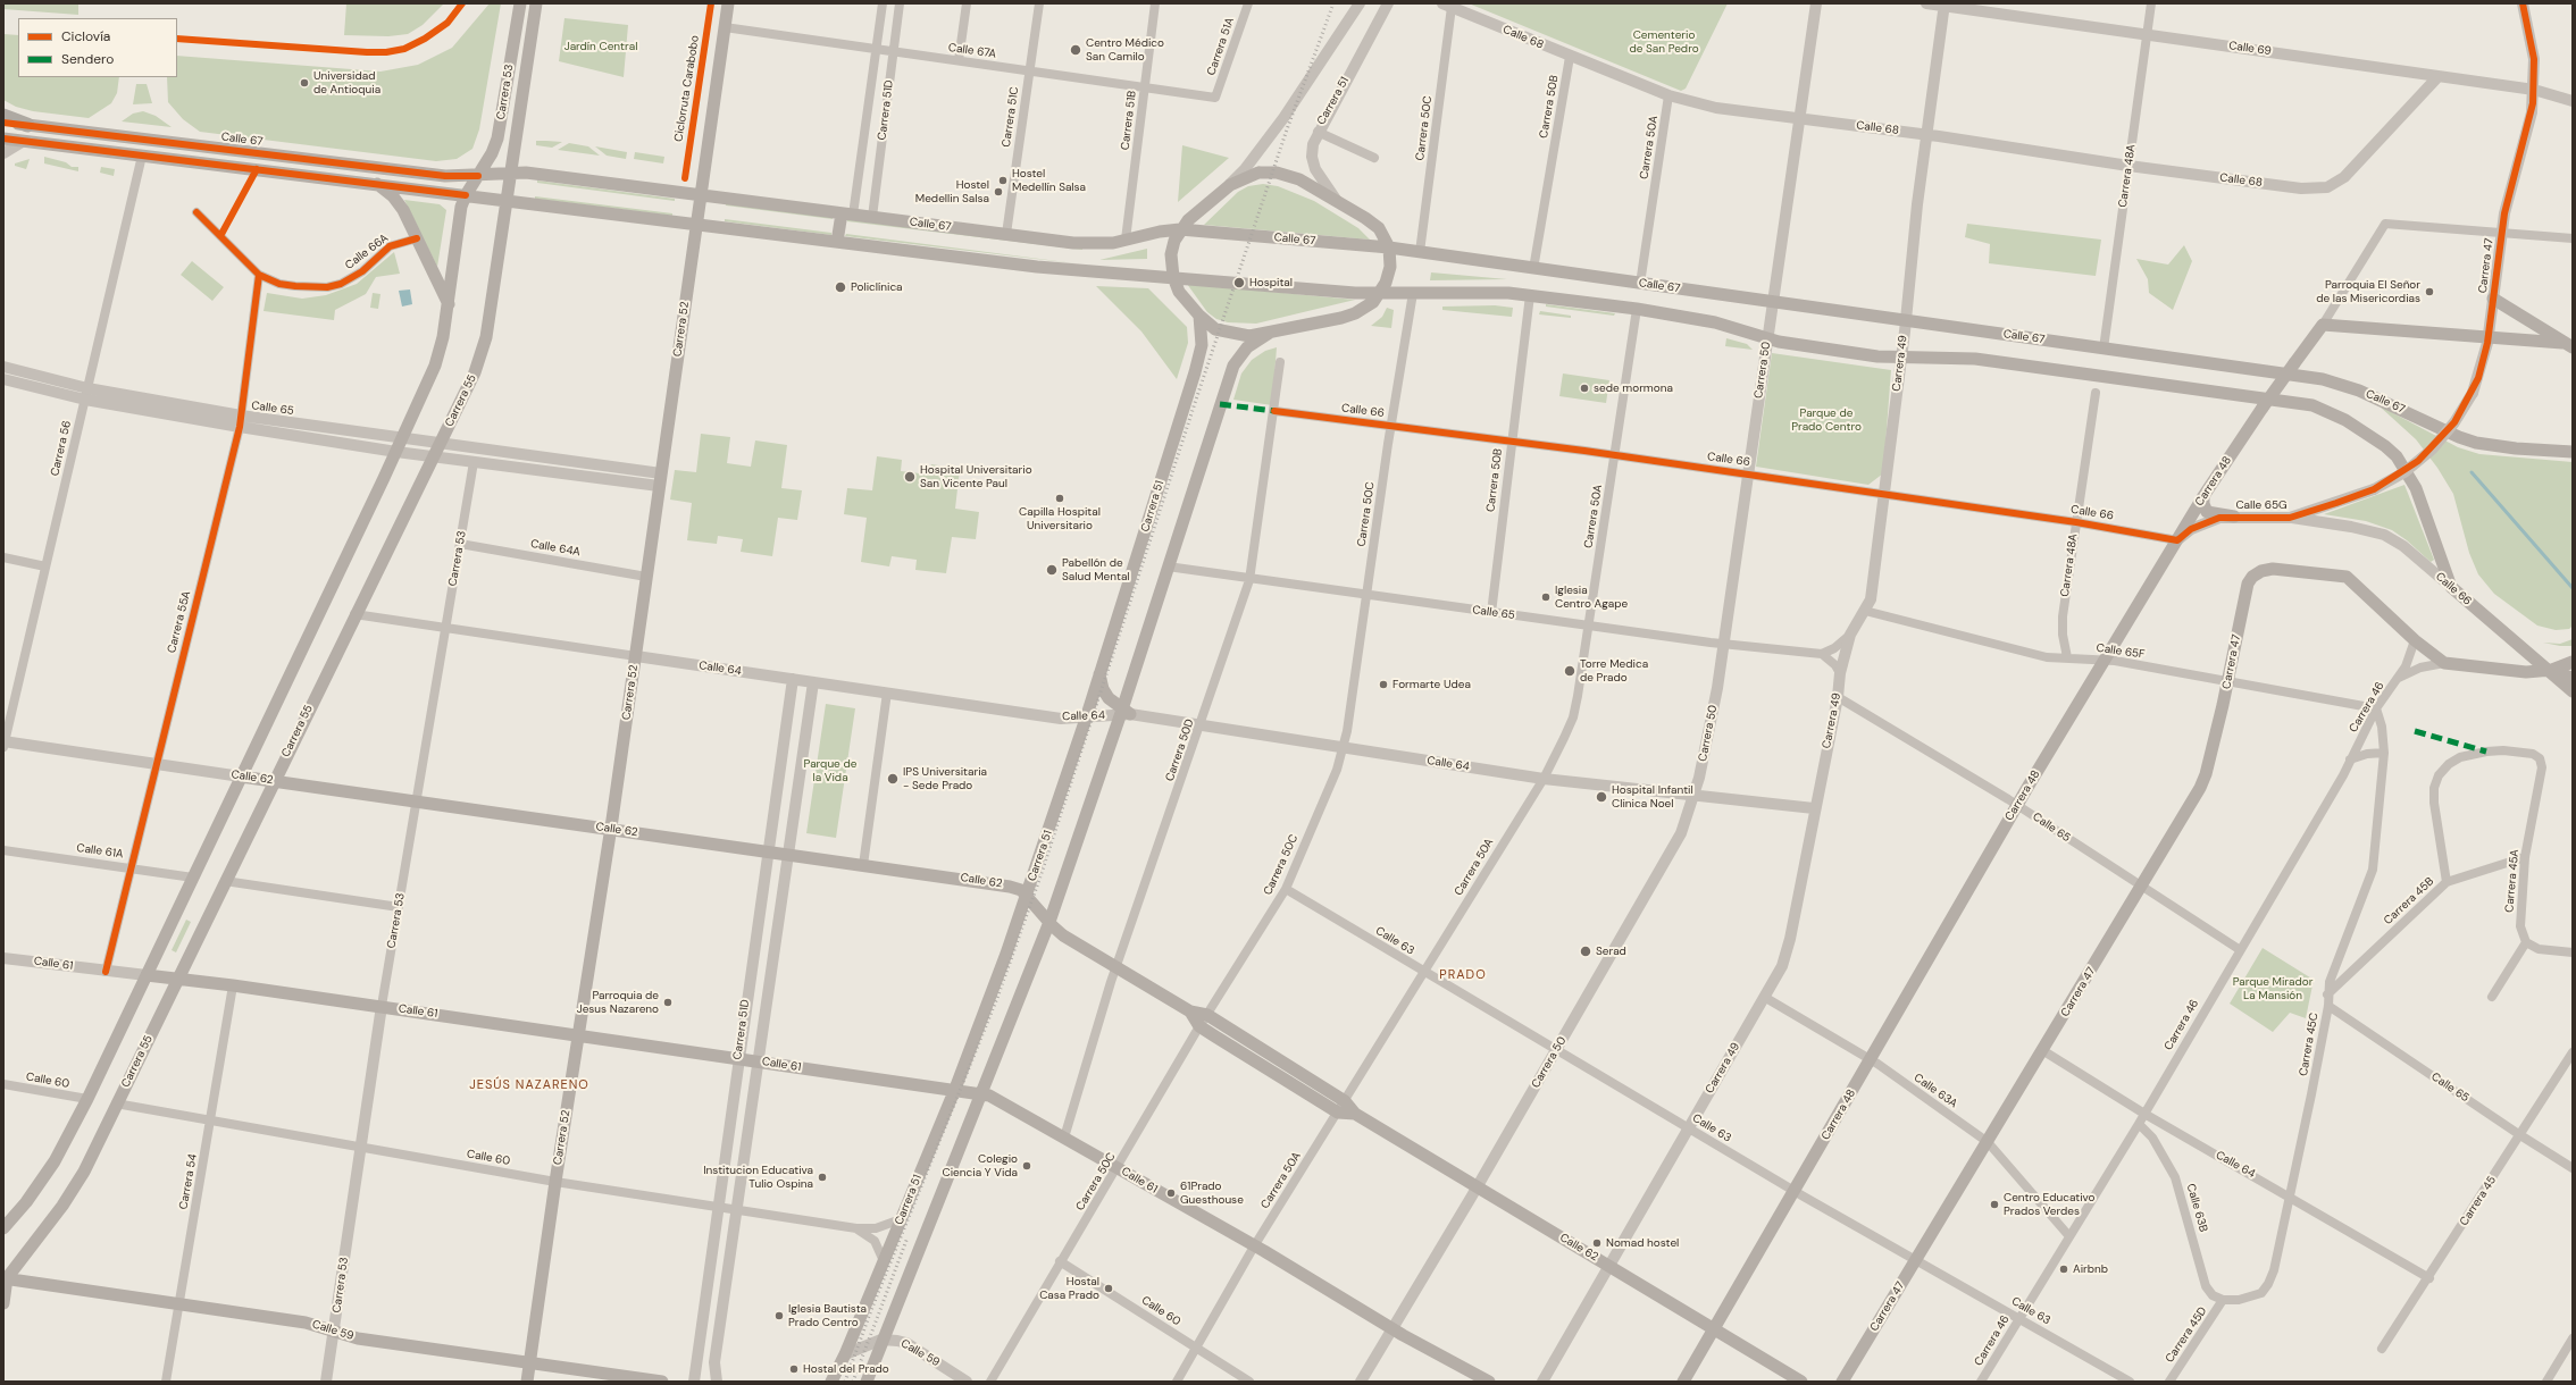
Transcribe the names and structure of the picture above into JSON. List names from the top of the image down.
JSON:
{
  "streets": {
    "main road": [
      "Carrera 53",
      "Carrera 51",
      "Calle 67",
      "Carrera 47",
      "Carrera 52",
      "Carrera 55",
      "Calle 66",
      "Carrera 48",
      "Calle 62",
      "Calle 61",
      "Calle 59"
    ],
    "street": [
      "Calle 68",
      "Carrera 51A",
      "Calle 69",
      "Calle 67A",
      "Carrera 50B",
      "Carrera 51D",
      "Carrera 51C",
      "Carrera 51B",
      "Carrera 50C",
      "Carrera 50A",
      "Carrera 48A",
      "Calle 66A",
      "Carrera 49",
      "Carrera 50",
      "Calle 65",
      "Carrera 56",
      "Calle 65G",
      "Calle 64A",
      "Carrera 55A",
      "Calle 65F",
      "Calle 64",
      "Carrera 46",
      "Carrera 50D",
      "Calle 61A",
      "Carrera 45A",
      "Carrera 45B",
      "Calle 63",
      "Carrera 45C",
      "Calle 60",
      "Calle 63A",
      "Carrera 54",
      "Carrera 45",
      "Calle 63B",
      "Carrera 45D"
    ],
    "cycle path": ["Ciclorruta Carabobo"]
  },
  "crossings": [
    ["Calle 68", "Calle 69"],
    ["Calle 68", "Carrera 50B"],
    ["Calle 68", "Carrera 50C"],
    ["Calle 68", "Carrera 50A"],
    ["Calle 68", "Carrera 48A"],
    ["Calle 68", "Carrera 49"],
    ["Calle 68", "Carrera 50"],
    ["Carrera 51A", "Calle 67A"],
    ["Calle 69", "Carrera 48A"],
    ["Calle 69", "Carrera 47"],
    ["Calle 69", "Carrera 49"],
    ["Calle 67A", "Carrera 51D"],
    ["Calle 67A", "Carrera 51C"],
    ["Calle 67A", "Carrera 51B"],
    ["Calle 67A", "Carrera 52"],
    ["Carrera 53", "Calle 67"],
    ["Carrera 53", "Carrera 55"],
    ["Carrera 53", "Calle 65"],
    ["Carrera 53", "Calle 64A"],
    ["Carrera 53", "Calle 64"],
    ["Carrera 53", "Calle 62"],
    ["Carrera 53", "Calle 61"],
    ["Carrera 53", "Calle 60"],
    ["Carrera 53", "Calle 59"],
    ["Carrera 51", "Calle 64"],
    ["Carrera 51", "Calle 62"],
    ["Carrera 51", "Calle 61"],
    ["Carrera 51", "Calle 60"],
    ["Carrera 51", "Calle 59"],
    ["Carrera 50B", "Calle 67"],
    ["Carrera 50B", "Calle 65"],
    ["Carrera 50B", "Calle 66"],
    ["Carrera 51D", "Calle 67"],
    ["Carrera 51D", "Calle 64"],
    ["Carrera 51D", "Calle 62"],
    ["Carrera 51D", "Calle 61"],
    ["Carrera 51D", "Calle 60"],
    ["Carrera 51C", "Calle 67"],
    ["Carrera 51B", "Calle 67"],
    ["Carrera 50C", "Calle 67"],
    ["Carrera 50C", "Calle 65"],
    ["Carrera 50C", "Calle 66"],
    ["Carrera 50C", "Calle 64"],
    ["Carrera 50C", "Calle 62"],
    ["Carrera 50C", "Calle 63"],
    ["Carrera 50C", "Calle 61"],
    ["Carrera 50C", "Calle 60"],
    ["Calle 67", "Carrera 50A"],
    ["Calle 67", "Carrera 48A"],
    ["Calle 67", "Carrera 52"],
    ["Calle 67", "Carrera 49"],
    ["Calle 67", "Carrera 50"],
    ["Carrera 50A", "Calle 65"],
    ["Carrera 50A", "Calle 66"],
    ["Carrera 50A", "Calle 64"],
    ["Carrera 50A", "Calle 62"],
    ["Carrera 50A", "Calle 63"],
    ["Carrera 50A", "Calle 61"],
    ["Carrera 50A", "Calle 60"],
    ["Carrera 48A", "Calle 66"],
    ["Carrera 48A", "Calle 65F"],
    ["Calle 66A", "Carrera 55A"],
    ["Carrera 47", "Calle 65"],
    ["Carrera 47", "Carrera 48"],
    ["Carrera 47", "Calle 65G"],
    ["Carrera 47", "Calle 65F"],
    ["Carrera 47", "Calle 64"],
    ["Carrera 47", "Carrera 46"],
    ["Carrera 47", "Calle 63"],
    ["Carrera 47", "Calle 63A"],
    ["Carrera 52", "Calle 65"],
    ["Carrera 52", "Calle 64A"],
    ["Carrera 52", "Calle 64"],
    ["Carrera 52", "Calle 62"],
    ["Carrera 52", "Calle 61"],
    ["Carrera 52", "Calle 60"],
    ["Carrera 52", "Calle 59"],
    ["Carrera 49", "Calle 65"],
    ["Carrera 49", "Calle 66"],
    ["Carrera 49", "Calle 65F"],
    ["Carrera 49", "Calle 64"],
    ["Carrera 49", "Calle 62"],
    ["Carrera 49", "Calle 63"],
    ["Carrera 49", "Calle 63A"],
    ["Carrera 50", "Calle 65"],
    ["Carrera 50", "Calle 66"],
    ["Carrera 50", "Calle 64"],
    ["Carrera 50", "Calle 62"],
    ["Carrera 50", "Calle 63"],
    ["Carrera 50", "Calle 61"],
    ["Carrera 55", "Calle 65"],
    ["Carrera 55", "Calle 64"],
    ["Carrera 55", "Calle 62"],
    ["Carrera 55", "Calle 61"],
    ["Carrera 55", "Calle 60"],
    ["Carrera 55", "Calle 59"],
    ["Calle 65", "Carrera 56"],
    ["Calle 65", "Carrera 48"],
    ["Calle 65", "Carrera 55A"],
    ["Calle 65", "Carrera 46"],
    ["Calle 65", "Carrera 50D"],
    ["Calle 65", "Carrera 45C"],
    ["Calle 65", "Carrera 45"],
    ["Calle 66", "Carrera 48"],
    ["Calle 66", "Calle 65G"],
    ["Calle 66", "Carrera 50D"],
    ["Carrera 56", "Calle 62"],
    ["Carrera 48", "Calle 65G"],
    ["Carrera 48", "Calle 65F"],
    ["Carrera 48", "Calle 62"],
    ["Carrera 48", "Calle 63"],
    ["Carrera 48", "Calle 63A"],
    ["Carrera 55A", "Calle 62"],
    ["Carrera 55A", "Calle 61A"],
    ["Carrera 55A", "Calle 61"],
    ["Calle 65F", "Carrera 46"],
    ["Calle 65F", "Carrera 45C"],
    ["Calle 64", "Carrera 46"],
    ["Calle 64", "Carrera 50D"],
    ["Calle 64", "Carrera 45C"],
    ["Calle 64", "Carrera 45"],
    ["Carrera 46", "Calle 63"],
    ["Carrera 46", "Carrera 45C"],
    ["Carrera 46", "Calle 63A"],
    ["Carrera 46", "Calle 63B"],
    ["Carrera 50D", "Calle 62"],
    ["Carrera 50D", "Calle 61"],
    ["Carrera 45A", "Carrera 45B"],
    ["Carrera 45B", "Carrera 45C"],
    ["Calle 61", "Carrera 54"],
    ["Carrera 45C", "Calle 63B"],
    ["Carrera 45C", "Carrera 45D"],
    ["Calle 60", "Carrera 54"],
    ["Carrera 54", "Calle 59"],
    ["Calle 63B", "Carrera 45D"]
  ],
  "districts": ["PRADO", "JESÚS NAZARENO"],
  "parks": [
    "Cementerio de San Pedro",
    "Jardín Central",
    "Parque de Prado Centro",
    "Parque de la Vida",
    "Parque Mirador La Mansión"
  ],
  "places": [
    "Centro Médico San Camilo",
    "Universidad de Antioquia",
    "Hostel Medellín Salsa",
    "Hostel Medellin Salsa",
    "Hospital",
    "Policlínica",
    "Parroquia El Señor de las Misericordias",
    "sede mormona",
    "Hospital Universitario San Vicente Paul",
    "Capilla Hospital Universitario",
    "Pabellón de Salud Mental",
    "Iglesia Centro Agape",
    "Torre Medica de Prado",
    "Formarte Udea",
    "IPS Universitaria - Sede Prado",
    "Hospital Infantil Clinica Noel",
    "Serad",
    "Parroquia de Jesus Nazareno",
    "Colegio Ciencia Y Vida",
    "Institucion Educativa Tulio Ospina",
    "61Prado Guesthouse",
    "Centro Educativo Prados Verdes",
    "Nomad hostel",
    "Airbnb",
    "Hostal Casa Prado",
    "Iglesia Bautista Prado Centro",
    "Hostal del Prado"
  ],
  "legend": ["Ciclovía", "Sendero"]
}
